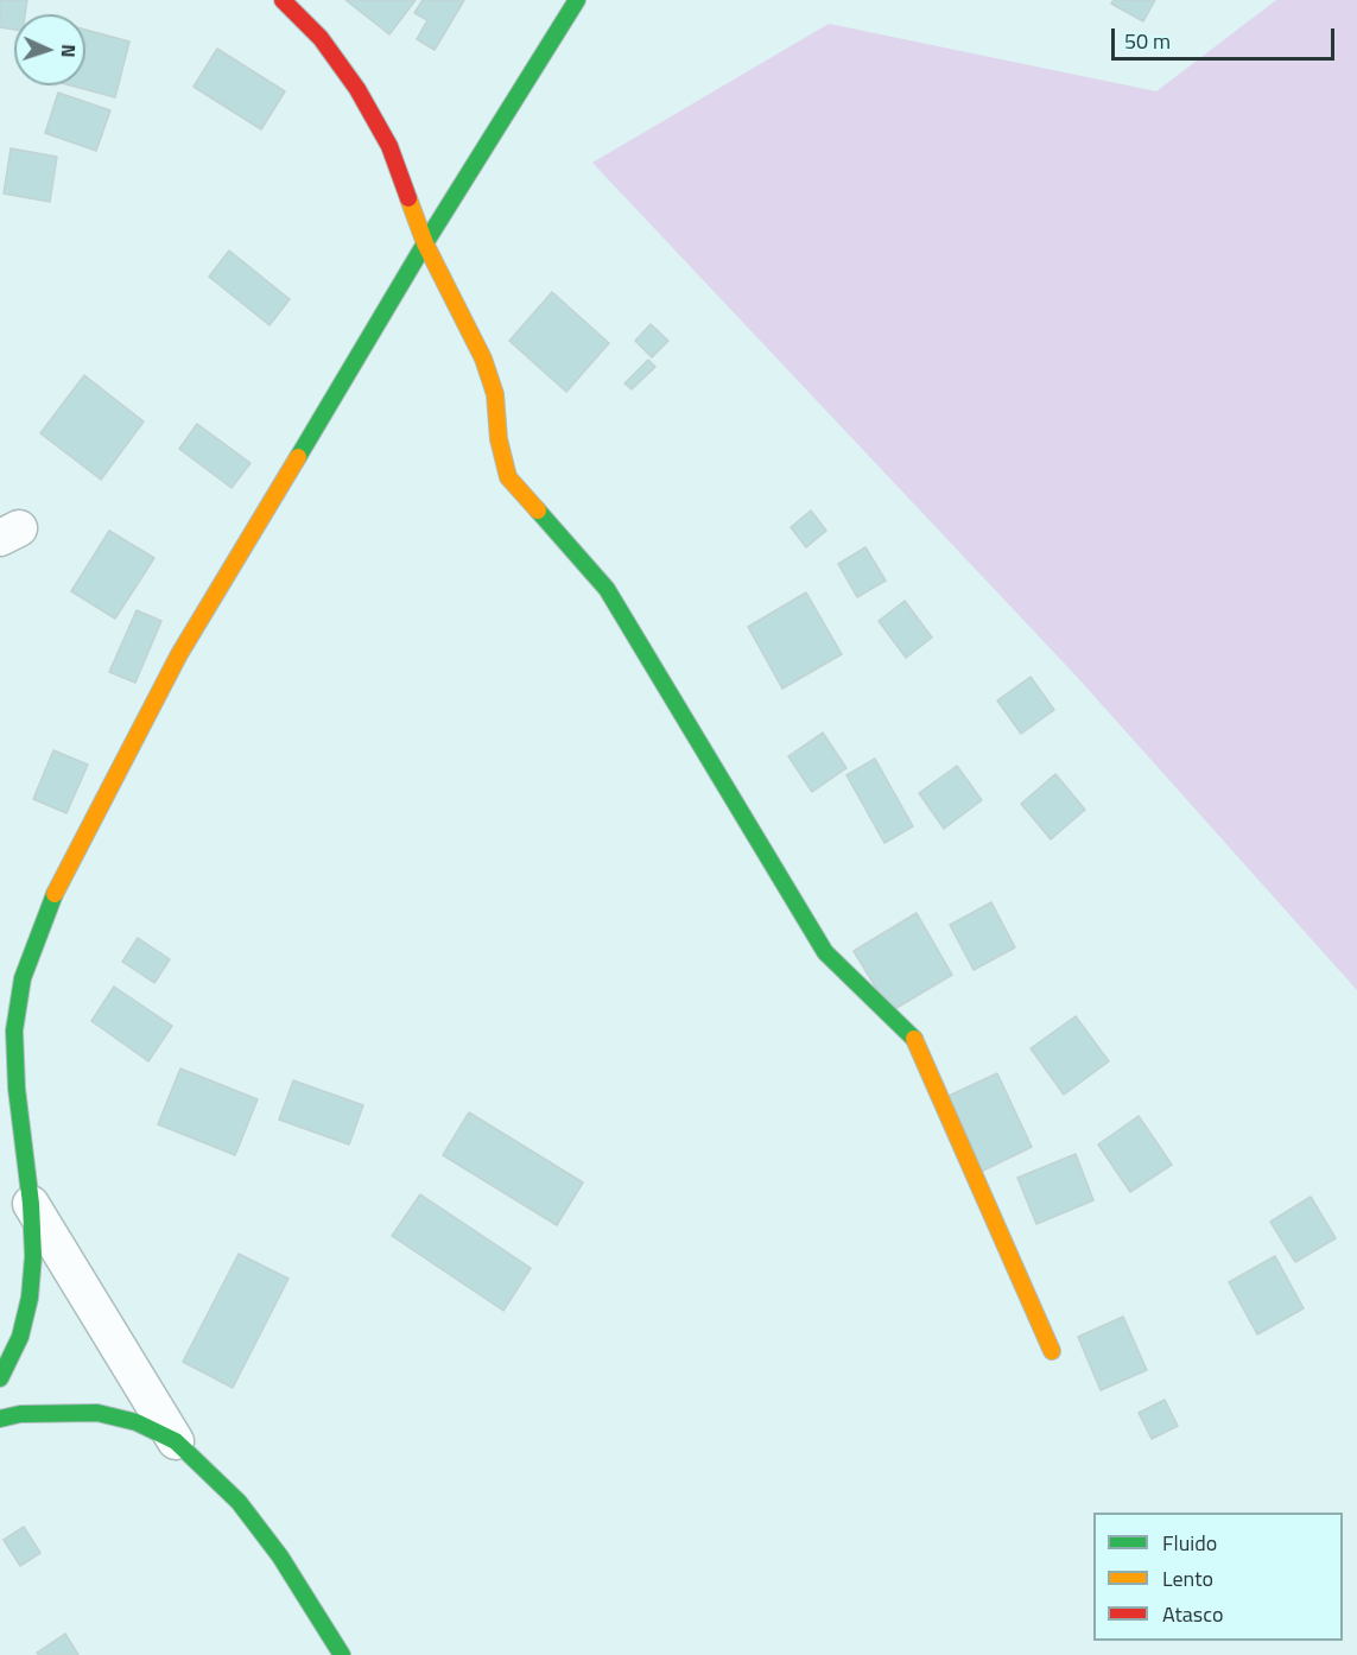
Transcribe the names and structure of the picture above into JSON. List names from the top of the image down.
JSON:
{
  "legend": ["Fluido", "Lento", "Atasco"],
  "scale_bar": "50 m",
  "north": "right"
}
